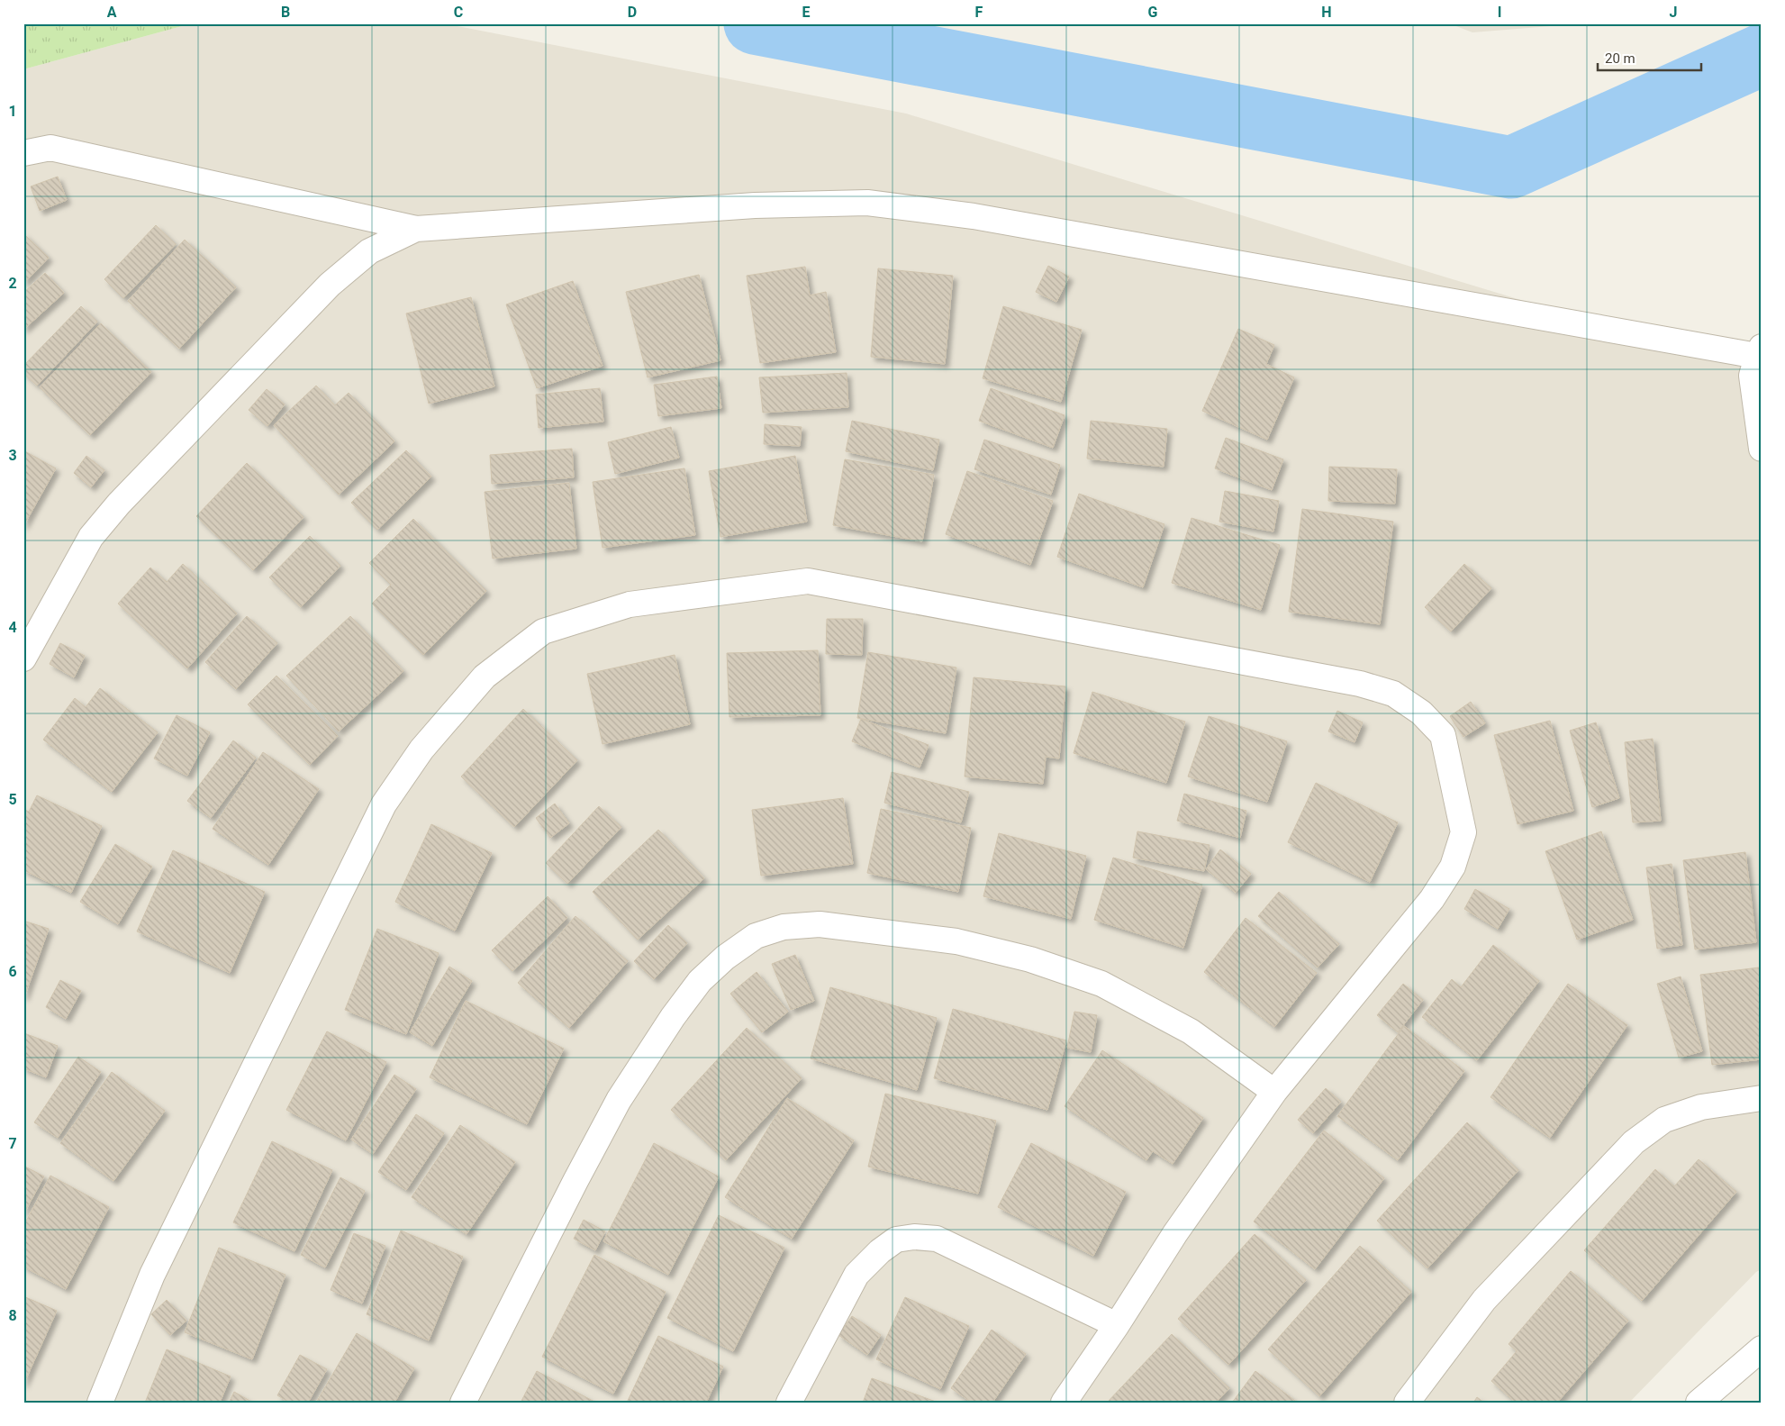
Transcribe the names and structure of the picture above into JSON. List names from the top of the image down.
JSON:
{
  "scale_bar": "20 m",
  "grid": {
    "columns": [
      "A",
      "B",
      "C",
      "D",
      "E",
      "F",
      "G",
      "H",
      "I",
      "J"
    ],
    "rows": [
      "1",
      "2",
      "3",
      "4",
      "5",
      "6",
      "7",
      "8"
    ]
  }
}
